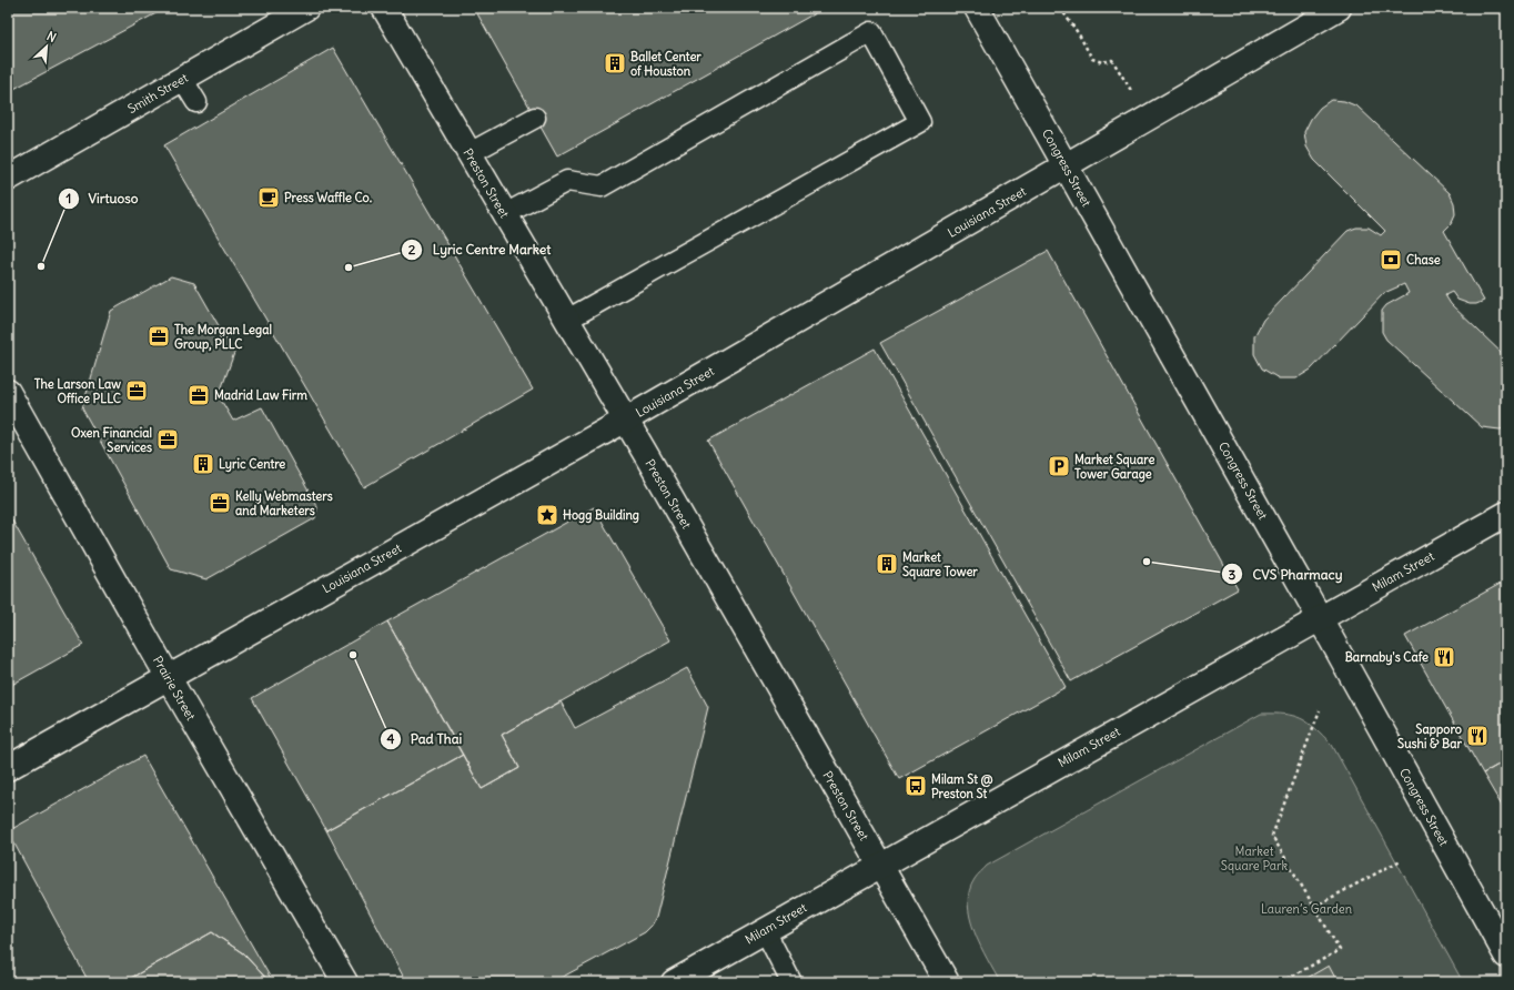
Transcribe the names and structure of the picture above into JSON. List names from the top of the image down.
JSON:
{
  "streets": {
    "street": [
      "Smith Street",
      "Congress Street",
      "Preston Street",
      "Louisiana Street",
      "Milam Street",
      "Prairie Street"
    ]
  },
  "crossings": [
    ["Congress Street", "Louisiana Street"],
    ["Congress Street", "Milam Street"],
    ["Preston Street", "Louisiana Street"],
    ["Preston Street", "Milam Street"],
    ["Louisiana Street", "Prairie Street"]
  ],
  "parks": ["Market Square Park", "Lauren’s Garden"],
  "places": {
    "building": ["Ballet Center of Houston", "Lyric Centre", "Market Square Tower"],
    "cafe": ["Press Waffle Co."],
    "bank": ["Chase"],
    "other": [
      "Virtuoso",
      "Lyric Centre Market",
      "CVS Pharmacy",
      "Pad Thai"
    ],
    "office": [
      "The Morgan Legal Group, PLLC",
      "The Larson Law Office PLLC",
      "Madrid Law Firm",
      "Oxen Financial Services",
      "Kelly Webmasters and Marketers"
    ],
    "parking": ["Market Square Tower Garage"],
    "place": ["Hogg Building"],
    "restaurant": ["Barnaby's Cafe", "Sapporo Sushi & Bar"],
    "bus stop": ["Milam St @ Preston St"]
  },
  "north": "top right"
}
